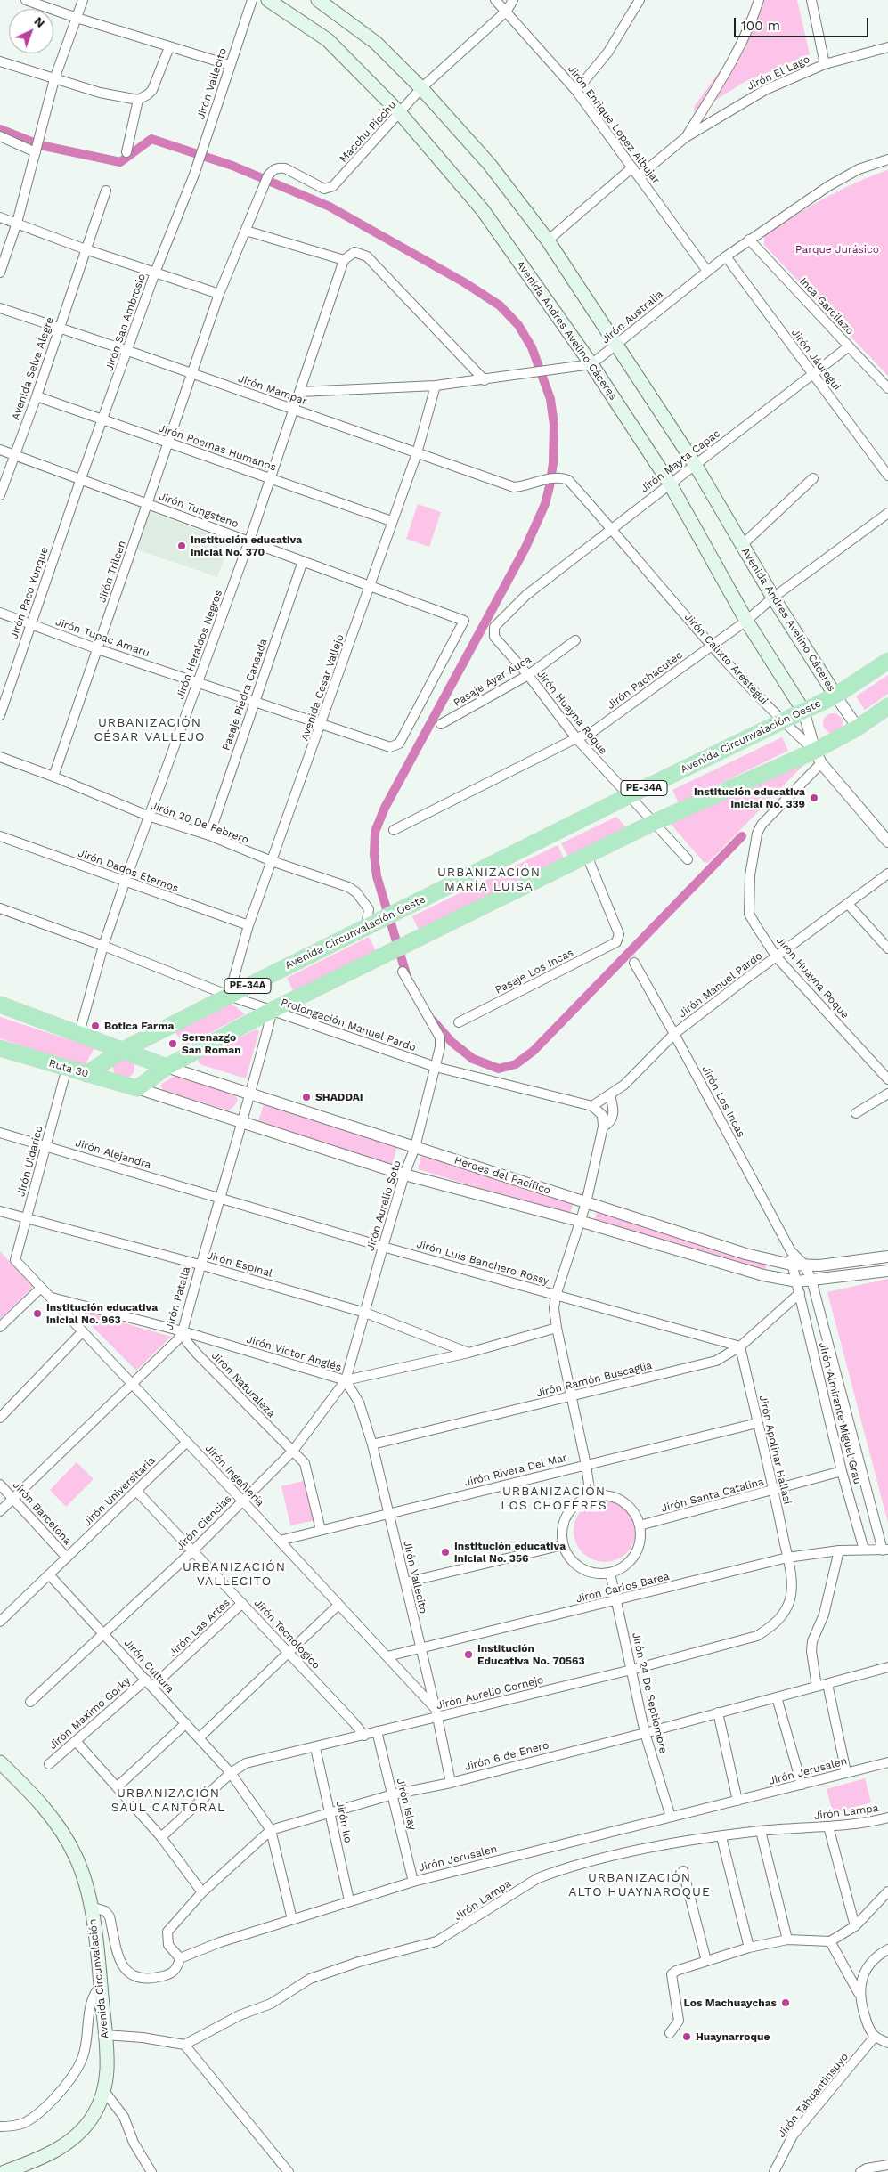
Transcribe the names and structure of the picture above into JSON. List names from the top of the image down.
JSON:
{
  "streets": {
    "highway": [
      "Avenida Circunvalación Oeste",
      "PE-34A",
      "Ruta 30",
      "Heroes del Pacífico"
    ],
    "main road": ["Avenida Andres Avelino Cáceres", "Avenida Circunvalación"],
    "street": [
      "Jirón El Lago",
      "Jirón Vallecito",
      "Jirón Enrique Lopez Albujar",
      "Macchu Picchu",
      "Inca Garcilazo",
      "Jirón Australia",
      "Jirón San Ambrosio",
      "Jirón Jáuregui",
      "Avenida Selva Alegre",
      "Jirón Mampar",
      "Jirón Poemas Humanos",
      "Jirón Mayta Capac",
      "Jirón Tungsteno",
      "Jirón Trilcen",
      "Jirón Paco Yunque",
      "Jirón Tupac Amaru",
      "Jirón Heraldos Negros",
      "Jirón Calixto Arestegui",
      "Jirón Pachacutec",
      "Pasaje Ayar Auca",
      "Avenida Cesar Vallejo",
      "Pasaje Piedra Cansada",
      "Jirón Huayna Roque",
      "Jirón 20 De Febrero",
      "Jirón Dados Eternos",
      "Pasaje Los Incas",
      "Jirón Manuel Pardo",
      "Prolongación Manuel Pardo",
      "Jirón Los Incas",
      "Jirón Alejandra",
      "Jirón Uldarico",
      "Jirón Aurelio Soto",
      "Jirón Luis Banchero Rossy",
      "Jirón Espinal",
      "Jirón Patalla",
      "Jirón Víctor Anglés",
      "Jirón Ramón Buscaglia",
      "Jirón Naturaleza",
      "Jirón Almirante Miguel Grau",
      "Jirón Apolinar Hallasi",
      "Jirón Rivera Del Mar",
      "Jirón Ingeñiería",
      "Jirón Universitaria",
      "Jirón Santa Catalina",
      "Jirón Barcelona",
      "Jirón Ciencias",
      "Jirón Carlos Barea",
      "Jirón Las Artes",
      "Jirón Tecnológico",
      "Jirón Cultura",
      "Jirón Aurelio Cornejo",
      "Jirón 24 De Septiembre",
      "Jirón Maximo Gorky",
      "Jirón 6 de Enero",
      "Jirón Jerusalen",
      "Jirón Islay",
      "Jirón Lampa",
      "Jirón Ilo",
      "Jirón Tahuantinsuyo"
    ]
  },
  "crossings": [
    ["Jirón El Lago", "Jirón Enrique Lopez Albujar"],
    ["Jirón Vallecito", "Jirón San Ambrosio"],
    ["Jirón Vallecito", "Jirón Aurelio Soto"],
    ["Jirón Vallecito", "Jirón Víctor Anglés"],
    ["Jirón Vallecito", "Jirón Ramón Buscaglia"],
    ["Jirón Vallecito", "Jirón Rivera Del Mar"],
    ["Jirón Vallecito", "Jirón Ingeñiería"],
    ["Jirón Vallecito", "Jirón Ciencias"],
    ["Jirón Vallecito", "Jirón Carlos Barea"],
    ["Jirón Vallecito", "Jirón Aurelio Cornejo"],
    ["Jirón Vallecito", "Jirón 6 de Enero"],
    ["Jirón Enrique Lopez Albujar", "Macchu Picchu"],
    ["Jirón Enrique Lopez Albujar", "Jirón Australia"],
    ["Macchu Picchu", "Avenida Andres Avelino Cáceres"],
    ["Macchu Picchu", "Jirón Trilcen"],
    ["Inca Garcilazo", "Jirón Australia"],
    ["Inca Garcilazo", "Jirón Mayta Capac"],
    ["Jirón Australia", "Avenida Andres Avelino Cáceres"],
    ["Jirón Australia", "Jirón Jáuregui"],
    ["Jirón Australia", "Jirón Heraldos Negros"],
    ["Jirón Australia", "Avenida Cesar Vallejo"],
    ["Jirón San Ambrosio", "Jirón Mampar"],
    ["Jirón San Ambrosio", "Jirón Poemas Humanos"],
    ["Jirón San Ambrosio", "Jirón Tungsteno"],
    ["Jirón San Ambrosio", "Jirón Paco Yunque"],
    ["Avenida Andres Avelino Cáceres", "Jirón Mayta Capac"],
    ["Avenida Andres Avelino Cáceres", "Jirón Pachacutec"],
    ["Avenida Andres Avelino Cáceres", "Avenida Circunvalación Oeste"],
    ["Jirón Jáuregui", "Jirón Mayta Capac"],
    ["Avenida Selva Alegre", "Jirón Mampar"],
    ["Avenida Selva Alegre", "Jirón Poemas Humanos"],
    ["Avenida Selva Alegre", "Jirón Tungsteno"],
    ["Jirón Mampar", "Jirón Trilcen"],
    ["Jirón Mampar", "Jirón Heraldos Negros"],
    ["Jirón Mampar", "Jirón Calixto Arestegui"],
    ["Jirón Mampar", "Avenida Cesar Vallejo"],
    ["Jirón Poemas Humanos", "Jirón Trilcen"],
    ["Jirón Poemas Humanos", "Jirón Heraldos Negros"],
    ["Jirón Poemas Humanos", "Avenida Cesar Vallejo"],
    ["Jirón Mayta Capac", "Jirón Calixto Arestegui"],
    ["Jirón Mayta Capac", "Jirón Huayna Roque"],
    ["Jirón Tungsteno", "Jirón Trilcen"],
    ["Jirón Tungsteno", "Jirón Paco Yunque"],
    ["Jirón Tungsteno", "Jirón Tupac Amaru"],
    ["Jirón Tungsteno", "Jirón Heraldos Negros"],
    ["Jirón Tungsteno", "Avenida Cesar Vallejo"],
    ["Jirón Tungsteno", "Pasaje Piedra Cansada"],
    ["Jirón Trilcen", "Jirón Tupac Amaru"],
    ["Jirón Trilcen", "Jirón 20 De Febrero"],
    ["Jirón Paco Yunque", "Jirón Tupac Amaru"],
    ["Jirón Tupac Amaru", "Jirón Heraldos Negros"],
    ["Jirón Tupac Amaru", "Avenida Cesar Vallejo"],
    ["Jirón Tupac Amaru", "Pasaje Piedra Cansada"],
    ["Jirón Heraldos Negros", "Jirón 20 De Febrero"],
    ["Jirón Heraldos Negros", "Jirón Dados Eternos"],
    ["Jirón Heraldos Negros", "Prolongación Manuel Pardo"],
    ["Jirón Calixto Arestegui", "Jirón Pachacutec"],
    ["Jirón Calixto Arestegui", "Jirón Huayna Roque"],
    ["Jirón Calixto Arestegui", "Avenida Circunvalación Oeste"],
    ["Jirón Calixto Arestegui", "PE-34A"],
    ["Jirón Pachacutec", "Jirón Huayna Roque"],
    ["Pasaje Ayar Auca", "Jirón Huayna Roque"],
    ["Avenida Cesar Vallejo", "Avenida Circunvalación Oeste"],
    ["Avenida Cesar Vallejo", "Jirón 20 De Febrero"],
    ["Avenida Cesar Vallejo", "Jirón Dados Eternos"],
    ["Avenida Cesar Vallejo", "Prolongación Manuel Pardo"],
    ["Pasaje Piedra Cansada", "Jirón 20 De Febrero"],
    ["Jirón Huayna Roque", "Avenida Circunvalación Oeste"],
    ["Jirón Huayna Roque", "PE-34A"],
    ["Jirón Huayna Roque", "Jirón Manuel Pardo"],
    ["Avenida Circunvalación Oeste", "Jirón 20 De Febrero"],
    ["Avenida Circunvalación Oeste", "Prolongación Manuel Pardo"],
    ["Avenida Circunvalación Oeste", "Ruta 30"],
    ["Avenida Circunvalación Oeste", "Heroes del Pacífico"],
    ["PE-34A", "Pasaje Los Incas"],
    ["PE-34A", "Prolongación Manuel Pardo"],
    ["PE-34A", "Ruta 30"],
    ["PE-34A", "Heroes del Pacífico"],
    ["PE-34A", "Jirón Patalla"],
    ["Jirón Manuel Pardo", "Jirón Los Incas"],
    ["Prolongación Manuel Pardo", "Jirón Aurelio Soto"],
    ["Prolongación Manuel Pardo", "Jirón Patalla"],
    ["Ruta 30", "Jirón Uldarico"],
    ["Ruta 30", "Heroes del Pacífico"],
    ["Jirón Alejandra", "Jirón Uldarico"],
    ["Jirón Alejandra", "Jirón Luis Banchero Rossy"],
    ["Jirón Alejandra", "Jirón Patalla"],
    ["Jirón Uldarico", "Jirón Espinal"],
    ["Jirón Uldarico", "Jirón Ingeñiería"],
    ["Heroes del Pacífico", "Jirón Aurelio Soto"],
    ["Heroes del Pacífico", "Jirón Patalla"],
    ["Heroes del Pacífico", "Jirón Almirante Miguel Grau"],
    ["Jirón Aurelio Soto", "Jirón Luis Banchero Rossy"],
    ["Jirón Aurelio Soto", "Jirón Espinal"],
    ["Jirón Aurelio Soto", "Jirón Víctor Anglés"],
    ["Jirón Aurelio Soto", "Jirón Ciencias"],
    ["Jirón Luis Banchero Rossy", "Jirón Patalla"],
    ["Jirón Luis Banchero Rossy", "Jirón Ramón Buscaglia"],
    ["Jirón Luis Banchero Rossy", "Jirón Apolinar Hallasi"],
    ["Jirón Espinal", "Jirón Patalla"],
    ["Jirón Espinal", "Jirón Víctor Anglés"],
    ["Jirón Patalla", "Jirón Víctor Anglés"],
    ["Jirón Patalla", "Jirón Naturaleza"],
    ["Jirón Patalla", "Jirón Ingeñiería"],
    ["Jirón Patalla", "Jirón Barcelona"],
    ["Jirón Víctor Anglés", "Jirón Naturaleza"],
    ["Jirón Víctor Anglés", "Jirón Ingeñiería"],
    ["Jirón Víctor Anglés", "Jirón Ciencias"],
    ["Jirón Ramón Buscaglia", "Jirón Almirante Miguel Grau"],
    ["Jirón Ramón Buscaglia", "Jirón Apolinar Hallasi"],
    ["Jirón Naturaleza", "Jirón Rivera Del Mar"],
    ["Jirón Naturaleza", "Jirón Ciencias"],
    ["Jirón Almirante Miguel Grau", "Jirón Santa Catalina"],
    ["Jirón Almirante Miguel Grau", "Jirón Carlos Barea"],
    ["Jirón Apolinar Hallasi", "Jirón Rivera Del Mar"],
    ["Jirón Apolinar Hallasi", "Jirón Santa Catalina"],
    ["Jirón Apolinar Hallasi", "Jirón Carlos Barea"],
    ["Jirón Apolinar Hallasi", "Jirón Aurelio Cornejo"],
    ["Jirón Rivera Del Mar", "Jirón Ingeñiería"],
    ["Jirón Ingeñiería", "Jirón Universitaria"],
    ["Jirón Ingeñiería", "Jirón Ciencias"],
    ["Jirón Ingeñiería", "Jirón Carlos Barea"],
    ["Jirón Ingeñiería", "Jirón Aurelio Cornejo"],
    ["Jirón Universitaria", "Jirón Barcelona"],
    ["Jirón Universitaria", "Jirón Tecnológico"],
    ["Jirón Universitaria", "Jirón Cultura"],
    ["Jirón Santa Catalina", "Jirón 24 De Septiembre"],
    ["Jirón Ciencias", "Jirón Tecnológico"],
    ["Jirón Ciencias", "Jirón Cultura"],
    ["Jirón Carlos Barea", "Jirón Aurelio Cornejo"],
    ["Jirón Carlos Barea", "Jirón 24 De Septiembre"],
    ["Jirón Las Artes", "Jirón Tecnológico"],
    ["Jirón Las Artes", "Jirón Cultura"],
    ["Jirón Tecnológico", "Jirón Aurelio Cornejo"],
    ["Jirón Cultura", "Jirón Aurelio Cornejo"],
    ["Jirón Cultura", "Jirón Maximo Gorky"],
    ["Jirón Cultura", "Jirón 6 de Enero"],
    ["Jirón Aurelio Cornejo", "Jirón 24 De Septiembre"],
    ["Jirón Aurelio Cornejo", "Jirón Islay"],
    ["Jirón Aurelio Cornejo", "Jirón Ilo"],
    ["Jirón 24 De Septiembre", "Jirón 6 de Enero"],
    ["Jirón 24 De Septiembre", "Jirón Jerusalen"],
    ["Jirón 6 de Enero", "Jirón Jerusalen"],
    ["Jirón 6 de Enero", "Jirón Islay"],
    ["Jirón 6 de Enero", "Jirón Ilo"],
    ["Jirón Jerusalen", "Jirón Islay"],
    ["Jirón Jerusalen", "Jirón Ilo"],
    ["Jirón Jerusalen", "Avenida Circunvalación"]
  ],
  "districts": [
    "URBANIZACIÓN CÉSAR VALLEJO",
    "URBANIZACIÓN MARÍA LUISA",
    "URBANIZACIÓN LOS CHOFERES",
    "URBANIZACIÓN VALLECITO",
    "URBANIZACIÓN SAÚL CANTORAL",
    "URBANIZACIÓN ALTO HUAYNAROQUE"
  ],
  "parks": ["Parque Jurásico"],
  "places": [
    "Institución educativa inicial No. 370",
    "Institución educativa inicial No. 339",
    "Botica Farma",
    "Serenazgo San Roman",
    "SHADDAI",
    "Institución educativa inicial No. 963",
    "Institución educativa inicial No. 356",
    "Institución Educativa No. 70563",
    "Los Machuaychas",
    "Huaynarroque"
  ],
  "scale_bar": "100 m",
  "north": "top right"
}
